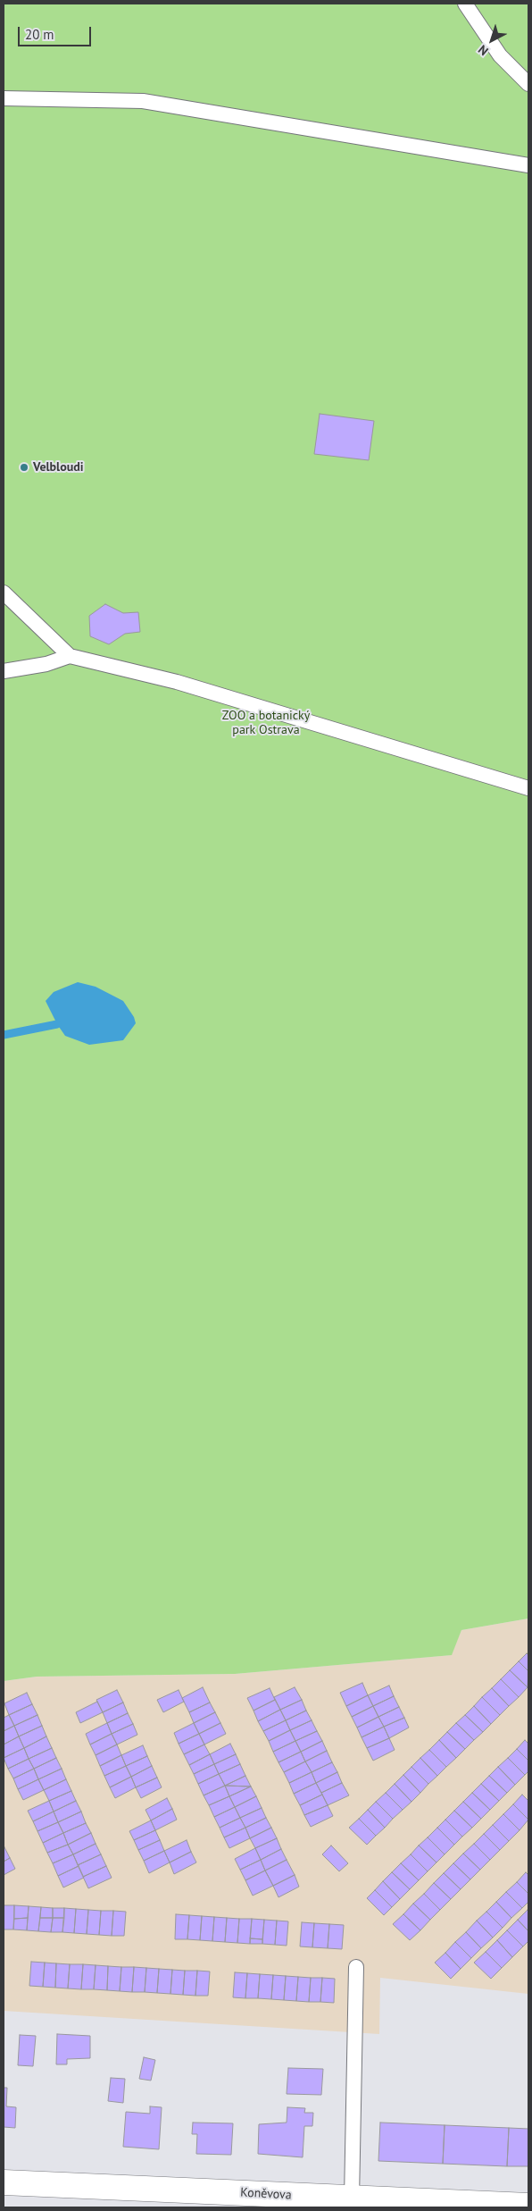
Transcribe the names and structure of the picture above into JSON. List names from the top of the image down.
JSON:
{
  "streets": {
    "street": ["Koněvova"]
  },
  "parks": ["ZOO a botanický park Ostrava"],
  "places": ["Velbloudi"],
  "scale_bar": "20 m",
  "north": "bottom left"
}
